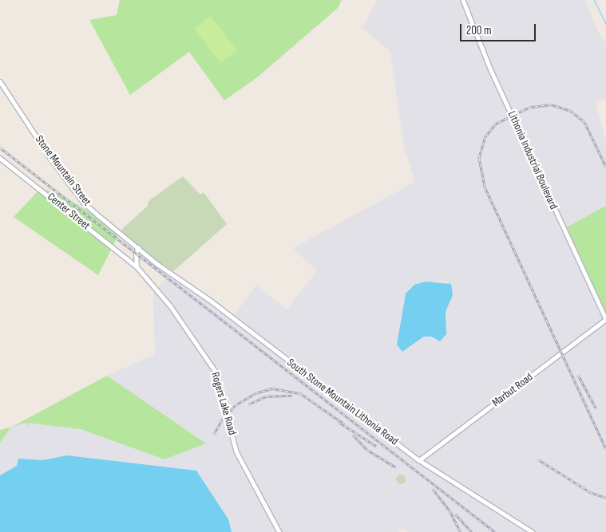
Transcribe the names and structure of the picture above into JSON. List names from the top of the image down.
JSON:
{
  "streets": {
    "main road": [
      "Lithonia Industrial Boulevard",
      "Stone Mountain Street",
      "Center Street",
      "Marbut Road",
      "South Stone Mountain Lithonia Road",
      "Rogers Lake Road"
    ]
  },
  "crossings": [
    ["Lithonia Industrial Boulevard", "Marbut Road"],
    ["Stone Mountain Street", "South Stone Mountain Lithonia Road"],
    ["Center Street", "Rogers Lake Road"],
    ["Marbut Road", "South Stone Mountain Lithonia Road"]
  ],
  "scale_bar": "200 m"
}
